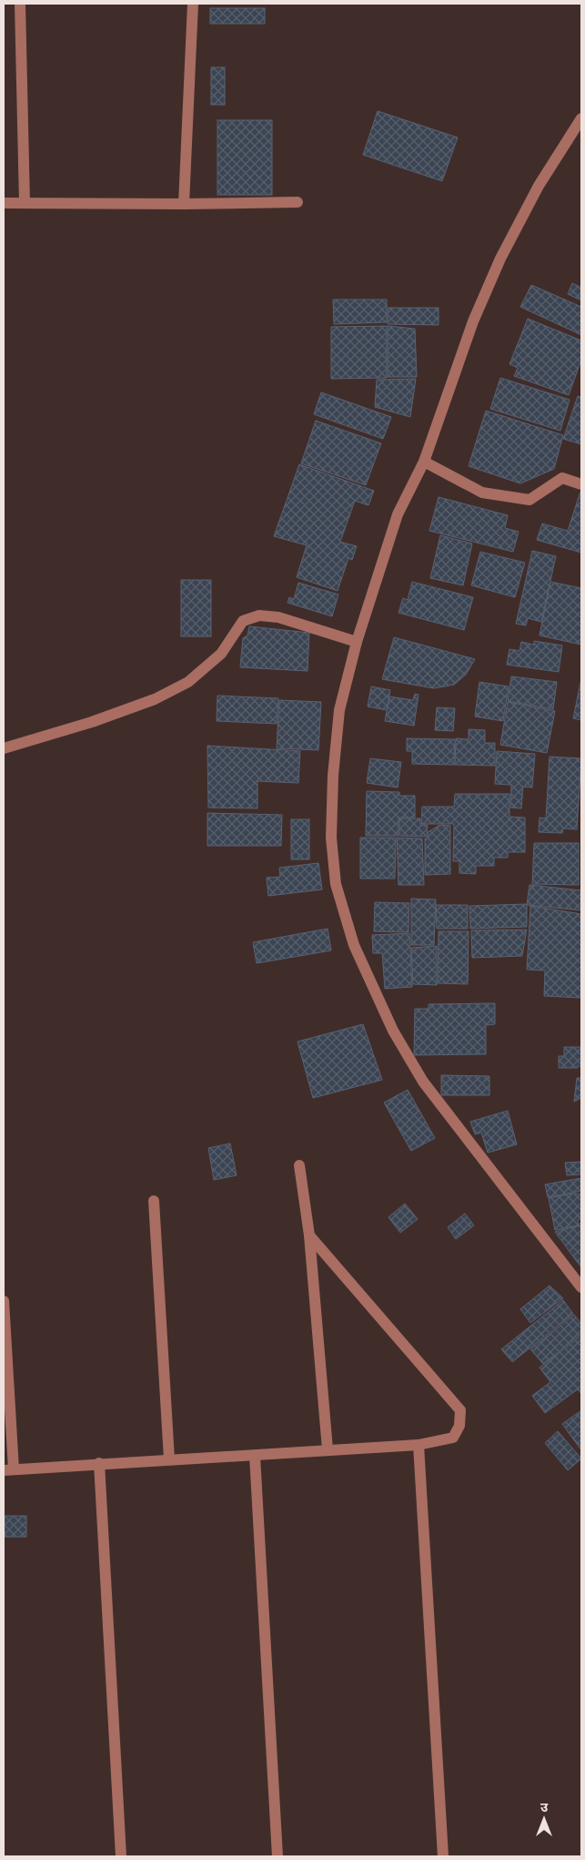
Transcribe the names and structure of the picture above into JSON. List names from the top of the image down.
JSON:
{
  "north": "top"
}
